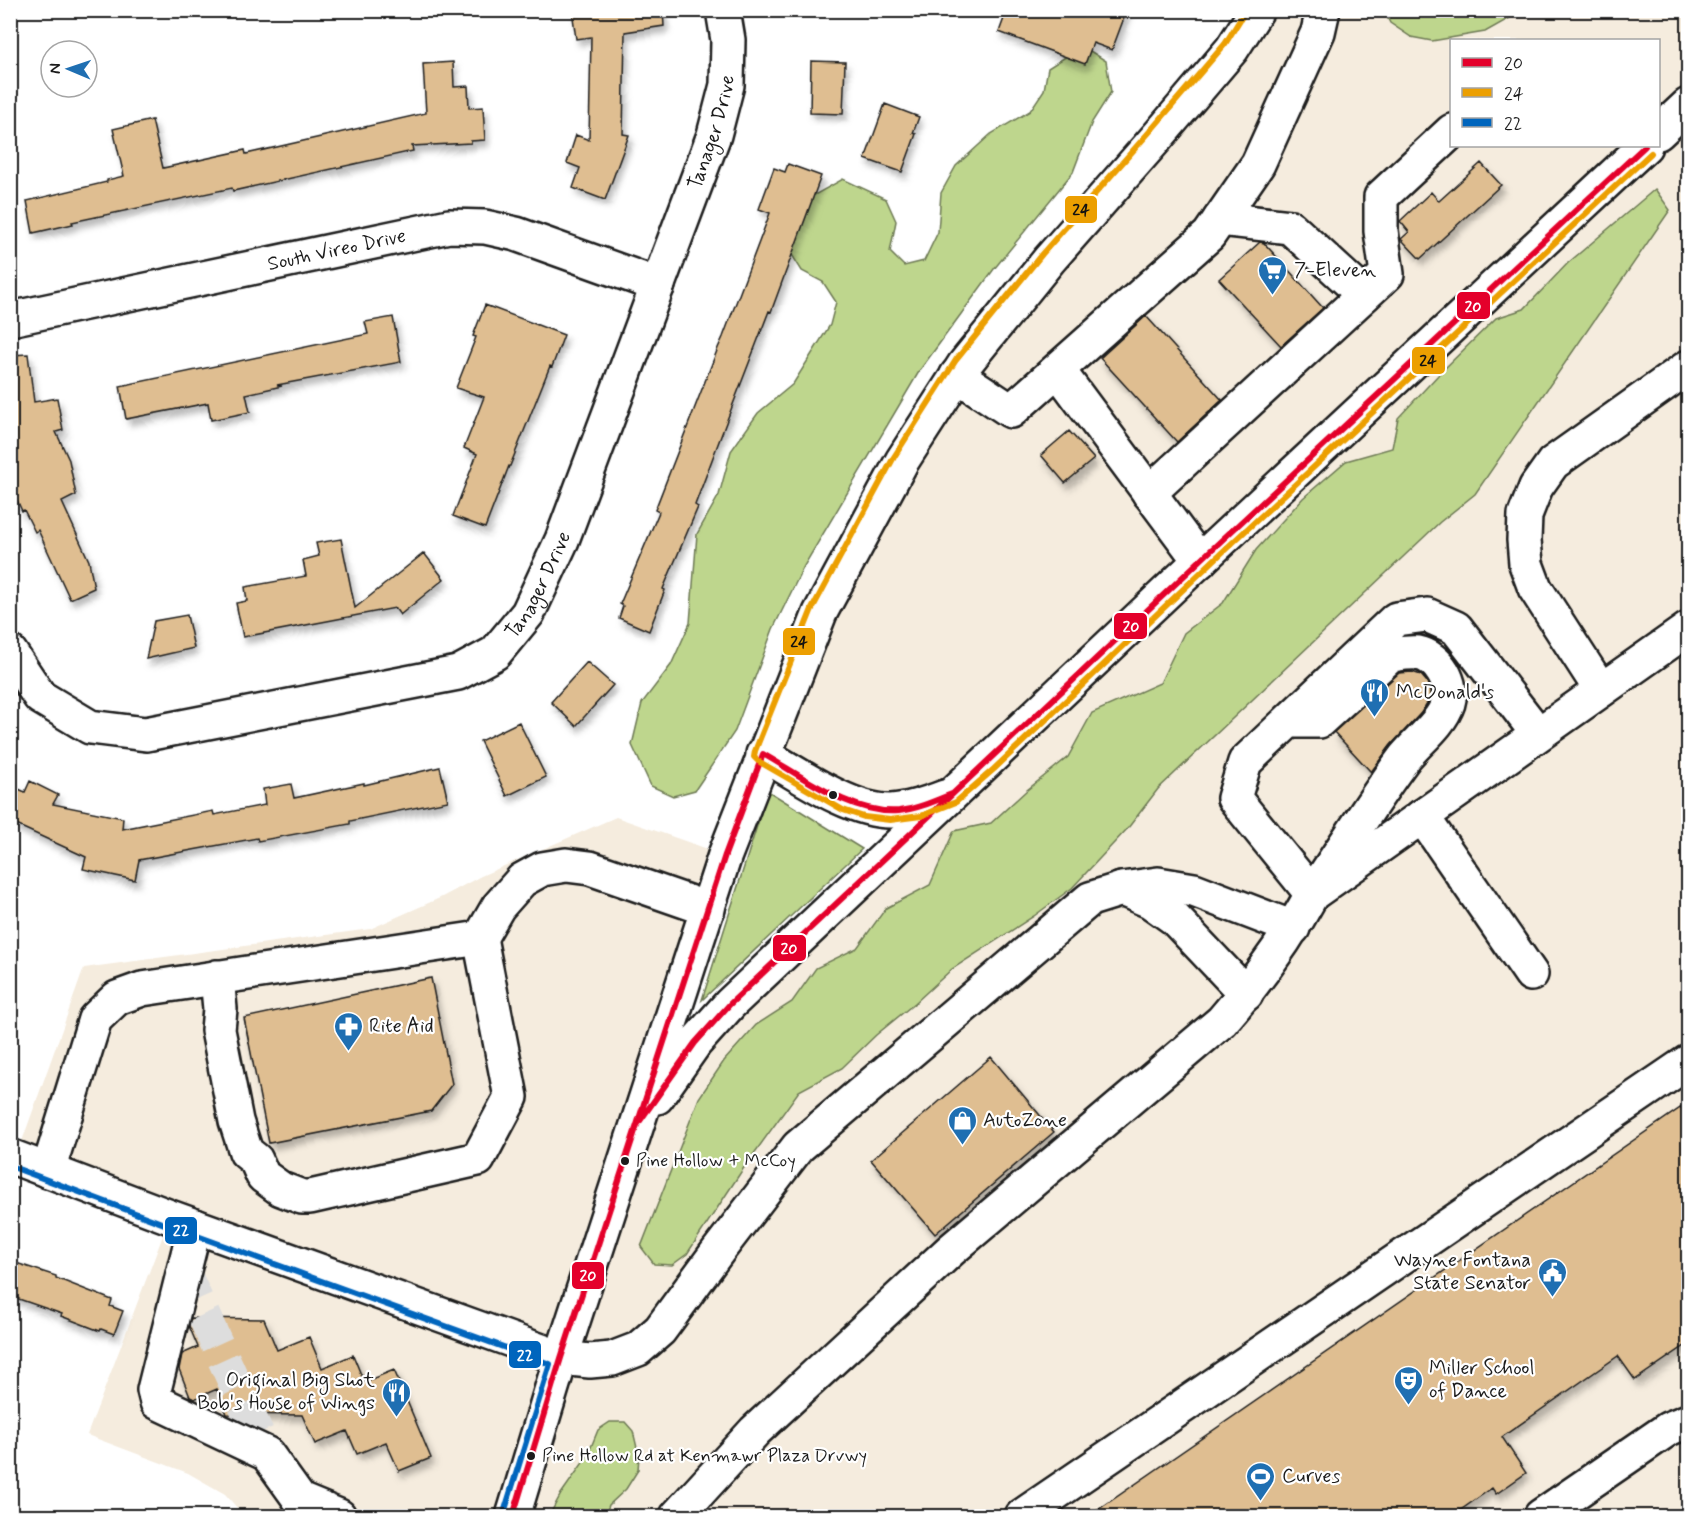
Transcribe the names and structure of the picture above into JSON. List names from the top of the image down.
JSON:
{
  "streets": {
    "street": ["Tanager Drive", "South Vireo Drive"]
  },
  "crossings": [
    ["Tanager Drive", "South Vireo Drive"]
  ],
  "places": {
    "supermarket": ["7-Eleven"],
    "restaurant": ["McDonald's", "Original Big Shot Bob's House of Wings"],
    "pharmacy": ["Rite Aid"],
    "shop": ["AutoZone"],
    "other": ["Pine Hollow + McCoy", "Pine Hollow Rd at Kenmawr Plaza Drvwy"],
    "public building": ["Wayne Fontana State Senator"],
    "theatre": ["Miller School of Dance"],
    "sports": ["Curves"]
  },
  "lines": ["transit line 24", "transit line 20", "transit line 22"],
  "legend": ["20", "24", "22"],
  "north": "left"
}
